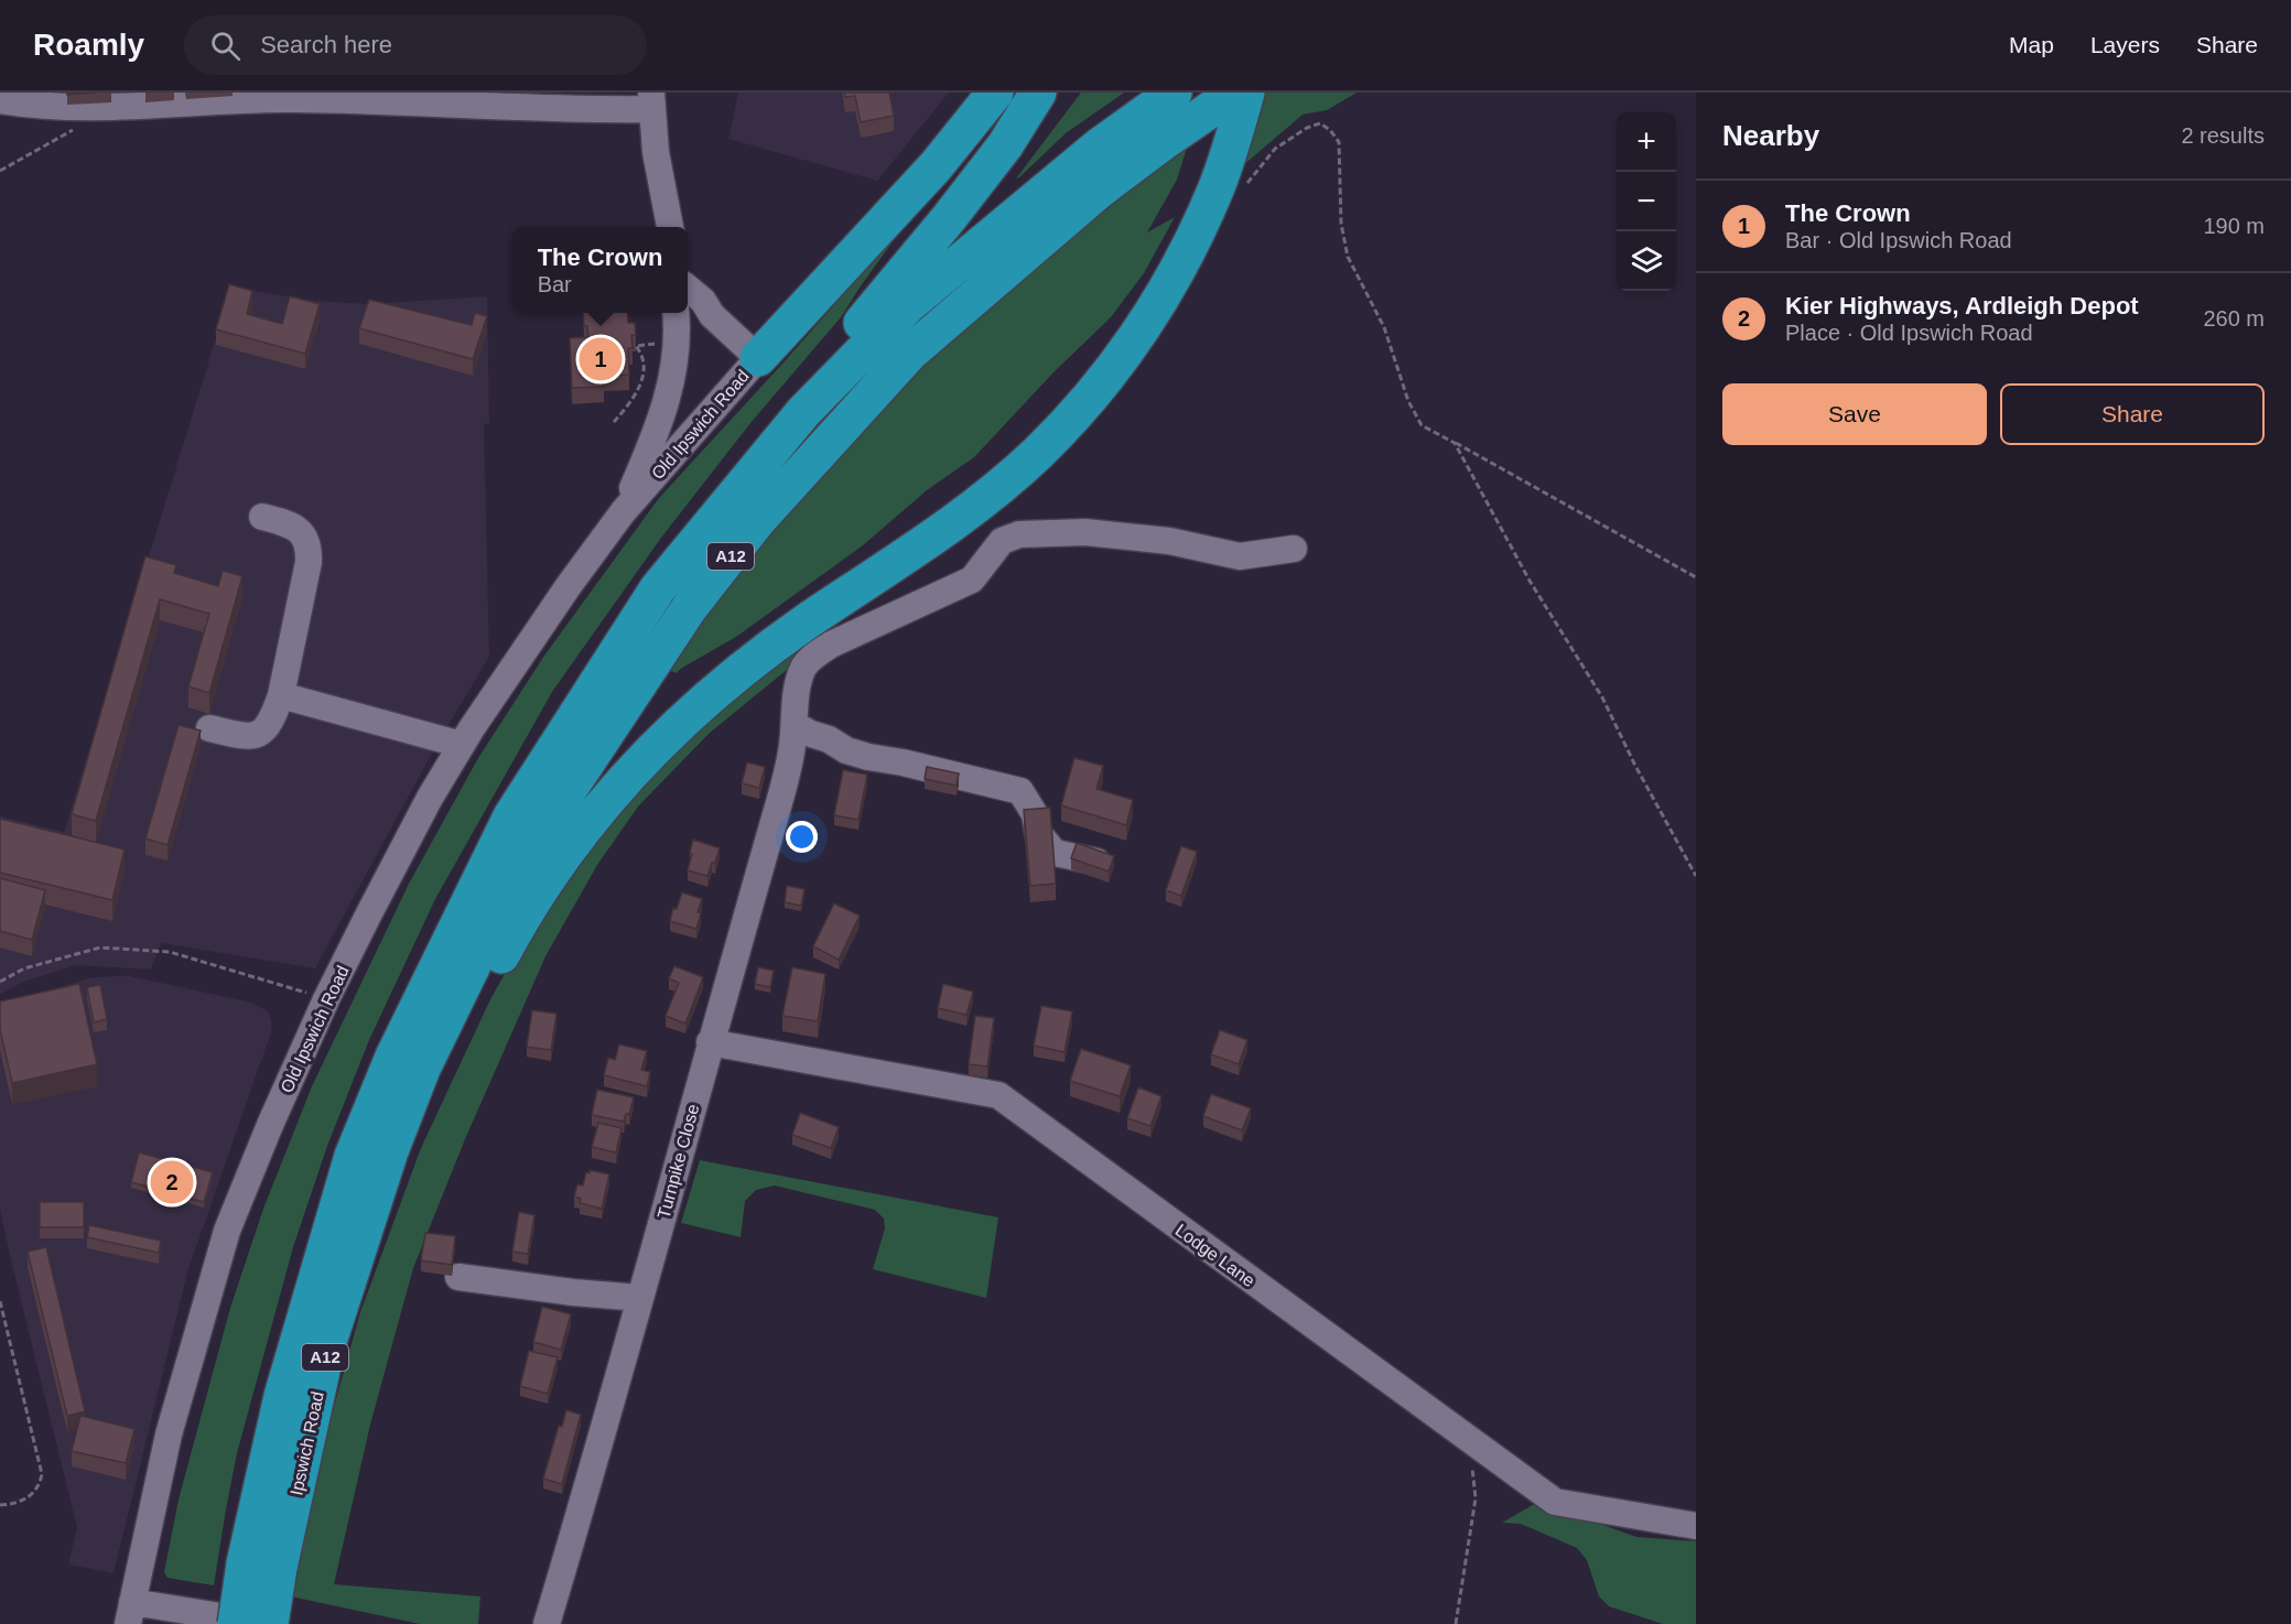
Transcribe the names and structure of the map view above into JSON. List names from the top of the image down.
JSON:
{
  "streets": {
    "highway": ["A12", "Ipswich Road"],
    "street": ["Old Ipswich Road", "Turnpike Close", "Lodge Lane"]
  },
  "crossings": [
    ["Old Ipswich Road", "Ipswich Road"],
    ["A12", "Ipswich Road"],
    ["Turnpike Close", "Lodge Lane"]
  ],
  "page": {
    "header": "Roamly",
    "search": "Search here",
    "nav": ["Map", "Layers", "Share"],
    "heading": ["Nearby", "2 results"],
    "map_buttons": ["+", "−"],
    "list": [
      {
        "mark": "1",
        "name": "The Crown",
        "note": "Bar · Old Ipswich Road",
        "value": "190 m"
      },
      {
        "mark": "2",
        "name": "Kier Highways, Ardleigh Depot",
        "note": "Place · Old Ipswich Road",
        "value": "260 m"
      }
    ],
    "popup": ["The Crown", "Bar"],
    "pins": ["1", "2"],
    "buttons": ["Save", "Share"]
  }
}
